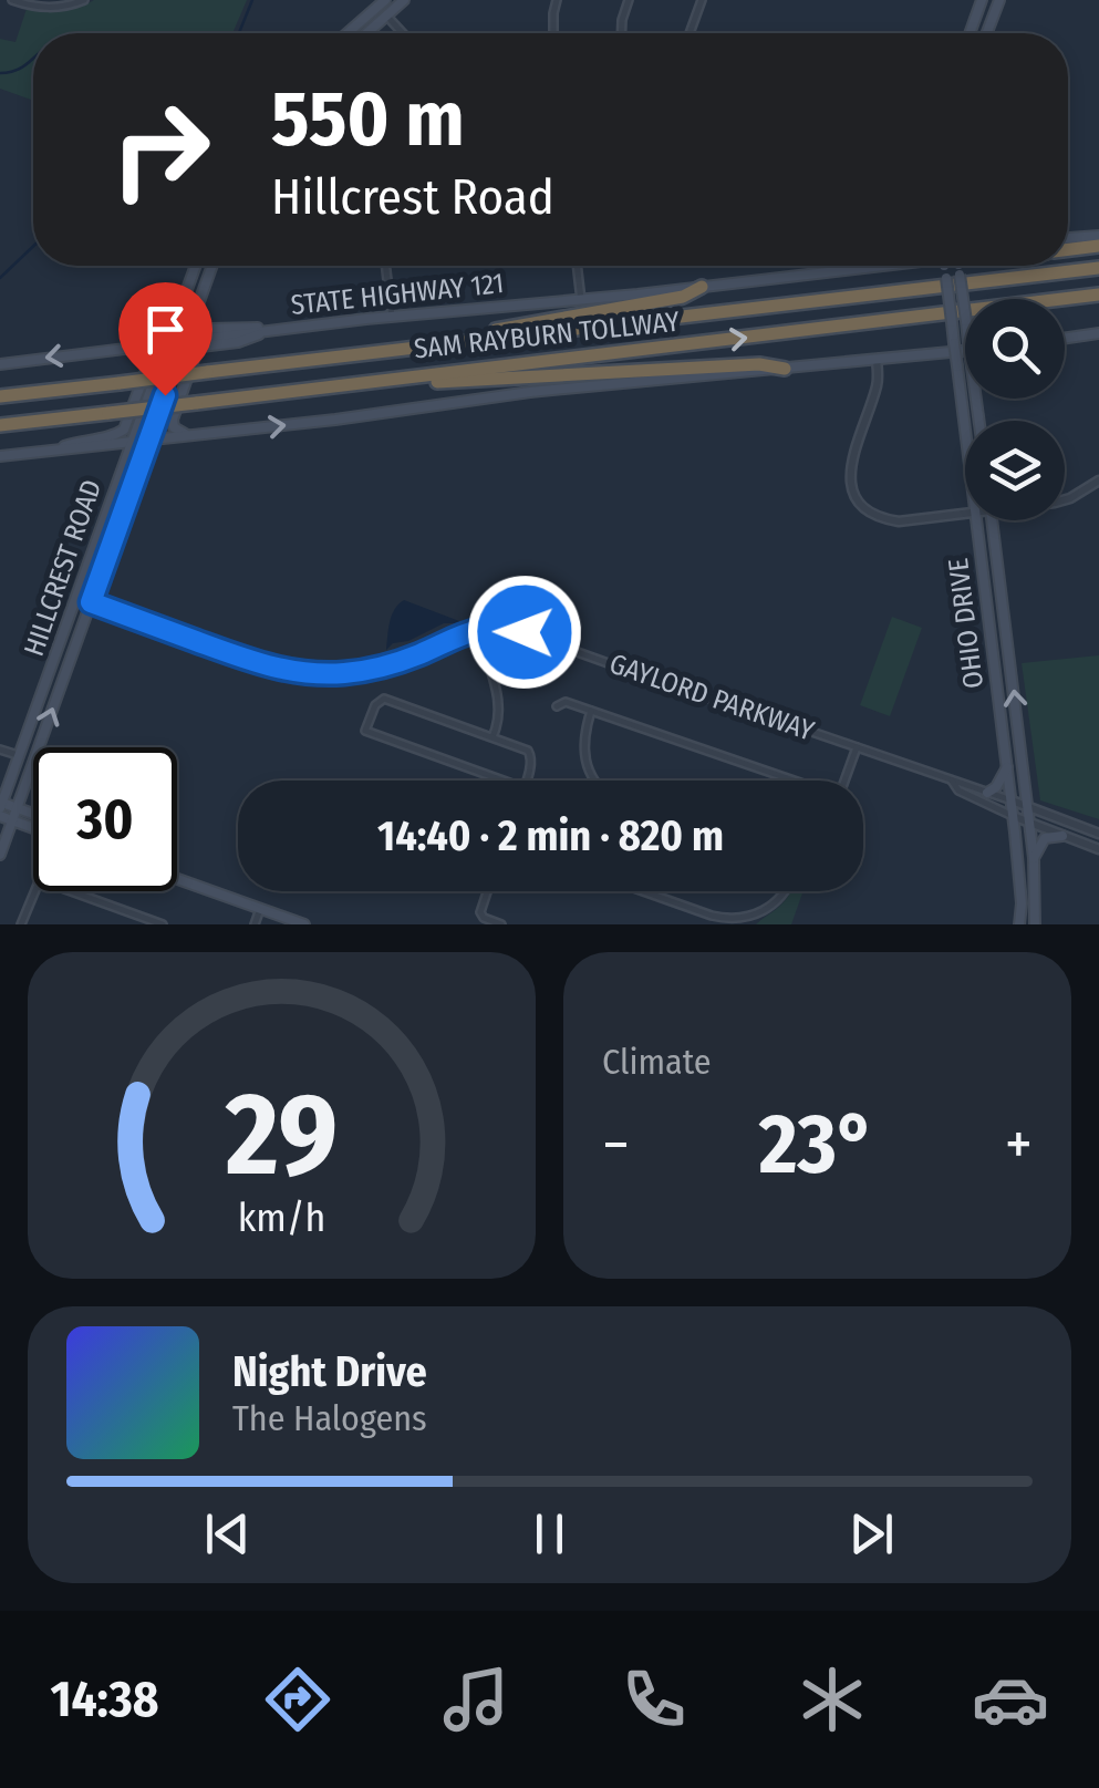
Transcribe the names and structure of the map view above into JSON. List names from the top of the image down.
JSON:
{
  "streets": {
    "highway": ["SAM RAYBURN TOLLWAY"],
    "main road": ["STATE HIGHWAY 121", "HILLCREST ROAD", "OHIO DRIVE"],
    "street": ["GAYLORD PARKWAY"]
  },
  "crossings": [
    ["STATE HIGHWAY 121", "HILLCREST ROAD"],
    ["HILLCREST ROAD", "GAYLORD PARKWAY"],
    ["OHIO DRIVE", "GAYLORD PARKWAY"]
  ],
  "page": {
    "turn": ["550 m", "Hillcrest Road"],
    "limit": "30",
    "trip": "14:40 · 2 min · 820 m",
    "tile": "Climate",
    "heat": ["−", "23°", "+"],
    "song": ["Night Drive", "The Halogens"],
    "tabs": "14:38",
    "gauge": ["29", "km/h"]
  }
}
